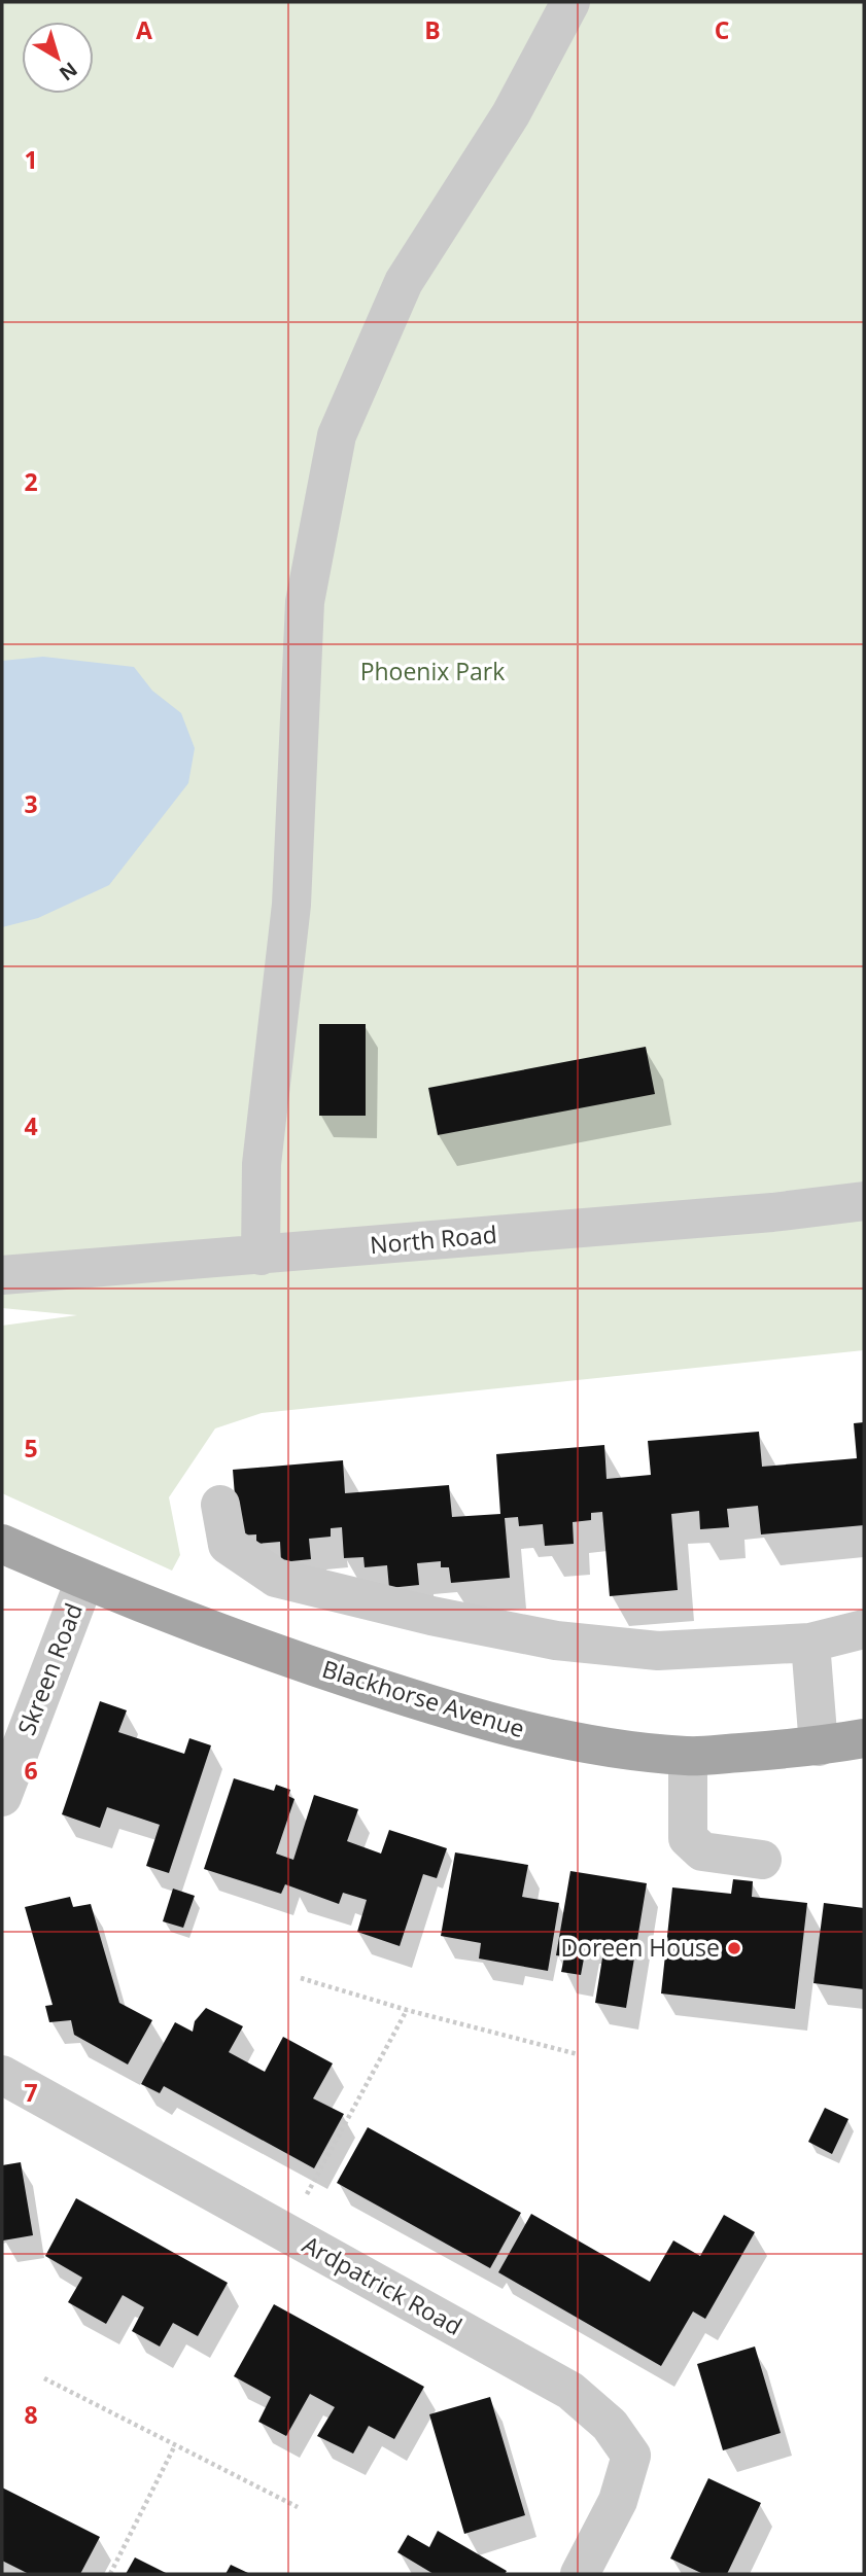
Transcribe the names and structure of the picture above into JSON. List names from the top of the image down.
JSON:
{
  "streets": {
    "main road": ["Blackhorse Avenue"],
    "street": ["North Road", "Skreen Road", "Ardpatrick Road"]
  },
  "crossings": [
    ["Skreen Road", "Blackhorse Avenue"]
  ],
  "parks": ["Phoenix Park"],
  "places": ["Doreen House"],
  "north": "bottom right",
  "grid": {
    "columns": ["A", "B", "C"],
    "rows": [
      "1",
      "2",
      "3",
      "4",
      "5",
      "6",
      "7",
      "8"
    ]
  }
}
